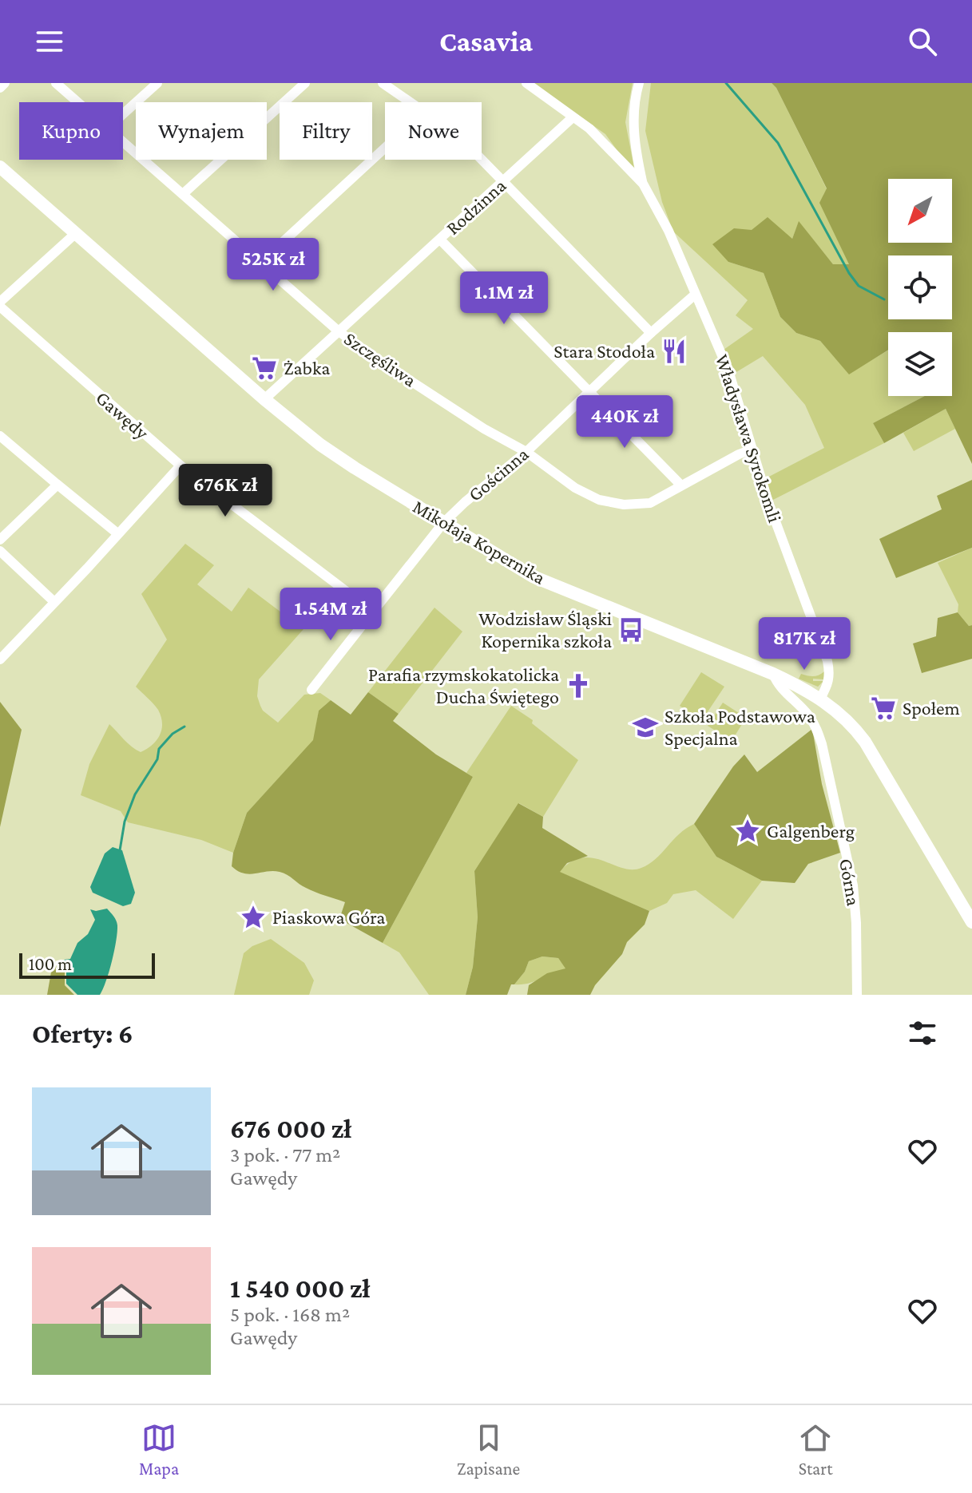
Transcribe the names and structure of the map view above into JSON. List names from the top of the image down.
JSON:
{
  "streets": {
    "street": [
      "Rodzinna",
      "Szczęśliwa",
      "Gawędy",
      "Władysława Syrokomli",
      "Gościnna",
      "Mikołaja Kopernika",
      "Górna"
    ]
  },
  "crossings": [
    ["Rodzinna", "Szczęśliwa"],
    ["Rodzinna", "Władysława Syrokomli"],
    ["Rodzinna", "Mikołaja Kopernika"],
    ["Szczęśliwa", "Władysława Syrokomli"],
    ["Szczęśliwa", "Gościnna"],
    ["Władysława Syrokomli", "Gościnna"],
    ["Władysława Syrokomli", "Mikołaja Kopernika"],
    ["Gościnna", "Mikołaja Kopernika"],
    ["Mikołaja Kopernika", "Górna"]
  ],
  "places": {
    "restaurant": ["Stara Stodoła"],
    "supermarket": ["Żabka", "Społem"],
    "bus stop": ["Wodzisław Śląski Kopernika szkoła"],
    "church": ["Parafia rzymskokatolicka Ducha Świętego"],
    "school or university": ["Szkoła Podstawowa Specjalna"],
    "place": ["Galgenberg", "Piaskowa Góra"]
  },
  "scale_bar": "100 m",
  "north": "bottom left",
  "page": {
    "header": "Casavia",
    "chip": [
      "Kupno",
      "Wynajem",
      "Filtry",
      "Nowe"
    ],
    "price": [
      "525K zł",
      "1.1M zł",
      "440K zł",
      "676K zł",
      "1.54M zł",
      "817K zł"
    ],
    "scale": "100 m",
    "heading": "Oferty: 6",
    "list": [
      {
        "name": "676 000 zł",
        "note": "3 pok. · 77 m² · Gawędy"
      },
      {
        "name": "1 540 000 zł",
        "note": "5 pok. · 168 m² · Gawędy"
      }
    ],
    "tabs": ["Mapa", "Zapisane", "Start"]
  }
}
